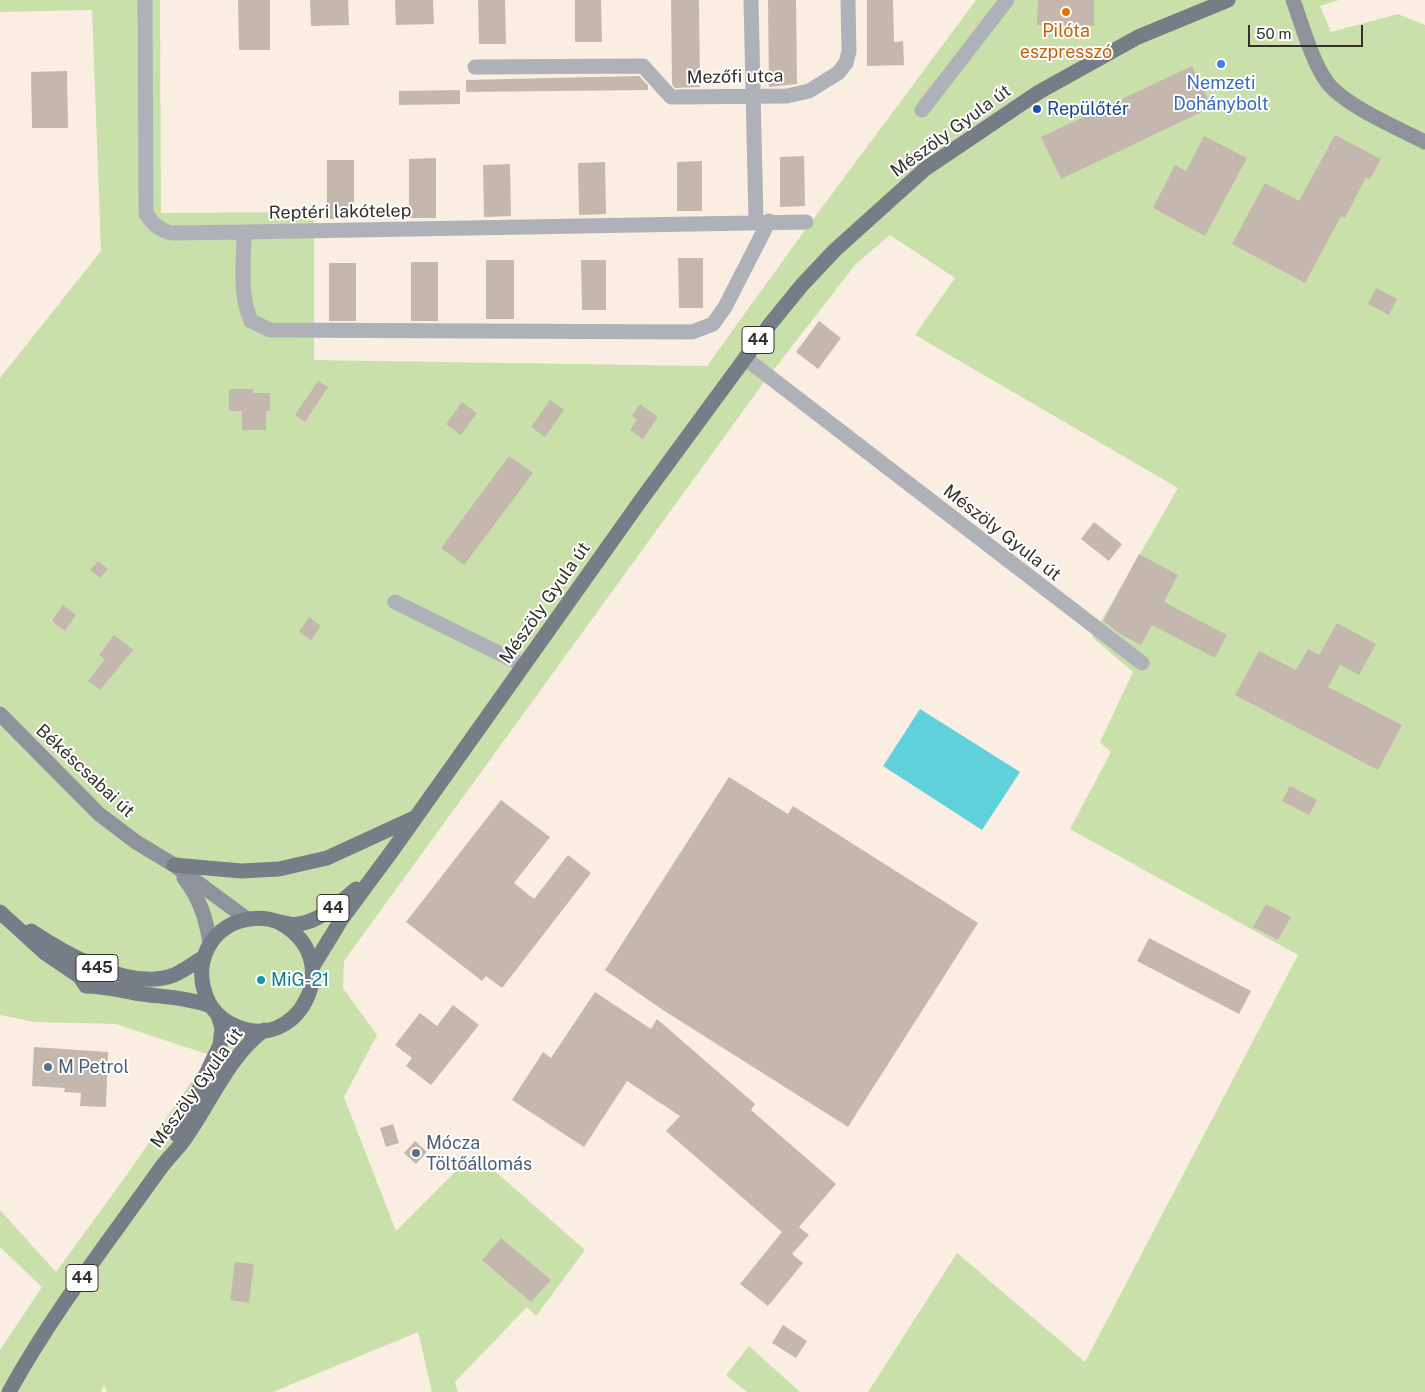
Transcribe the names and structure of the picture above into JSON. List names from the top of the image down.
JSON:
{
  "streets": {
    "main road": ["Mészöly Gyula út", "44", "445"],
    "street": ["Mezőfi utca", "Reptéri lakótelep", "Békéscsabai út"]
  },
  "crossings": [
    ["Mészöly Gyula út", "Békéscsabai út"],
    ["Mészöly Gyula út", "445"],
    ["Békéscsabai út", "445"]
  ],
  "places": [
    "Pilóta eszpresszó",
    "Nemzeti Dohánybolt",
    "Repülőtér",
    "MiG-21",
    "M Petrol",
    "Mócza Töltőállomás"
  ],
  "scale_bar": "50 m"
}
